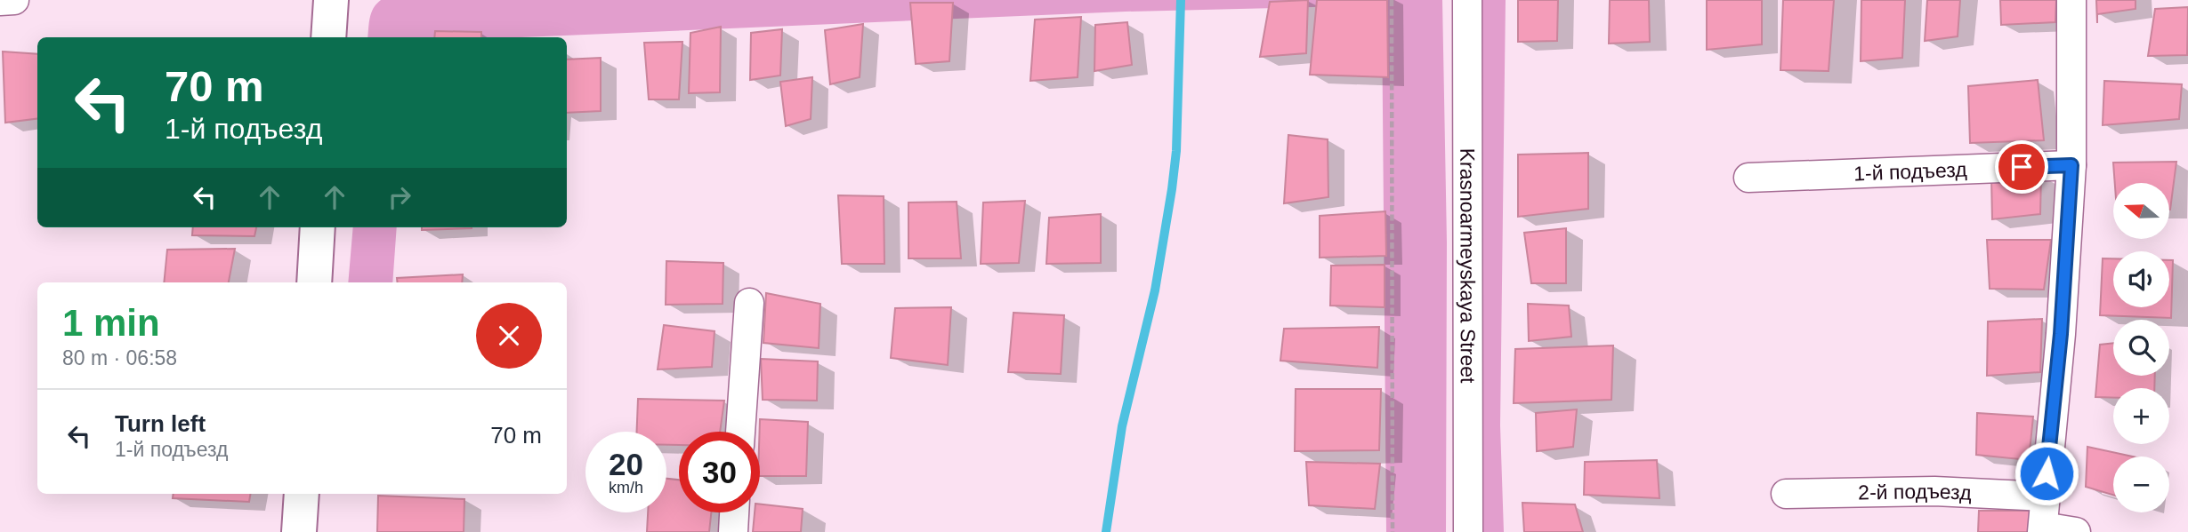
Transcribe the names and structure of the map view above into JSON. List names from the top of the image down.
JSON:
{
  "streets": {
    "street": ["1-й подъезд", "Krasnoarmeyskaya Street", "2-й подъезд"]
  },
  "north": "left",
  "page": {
    "turn": ["70 m", "1-й подъезд"],
    "map_buttons": ["+", "−"],
    "heading": ["1 min", "80 m · 06:58"],
    "list": [
      {
        "name": "Turn left",
        "note": "1-й подъезд",
        "value": "70 m"
      }
    ],
    "speed": "20 km/h",
    "limit": "30"
  }
}
